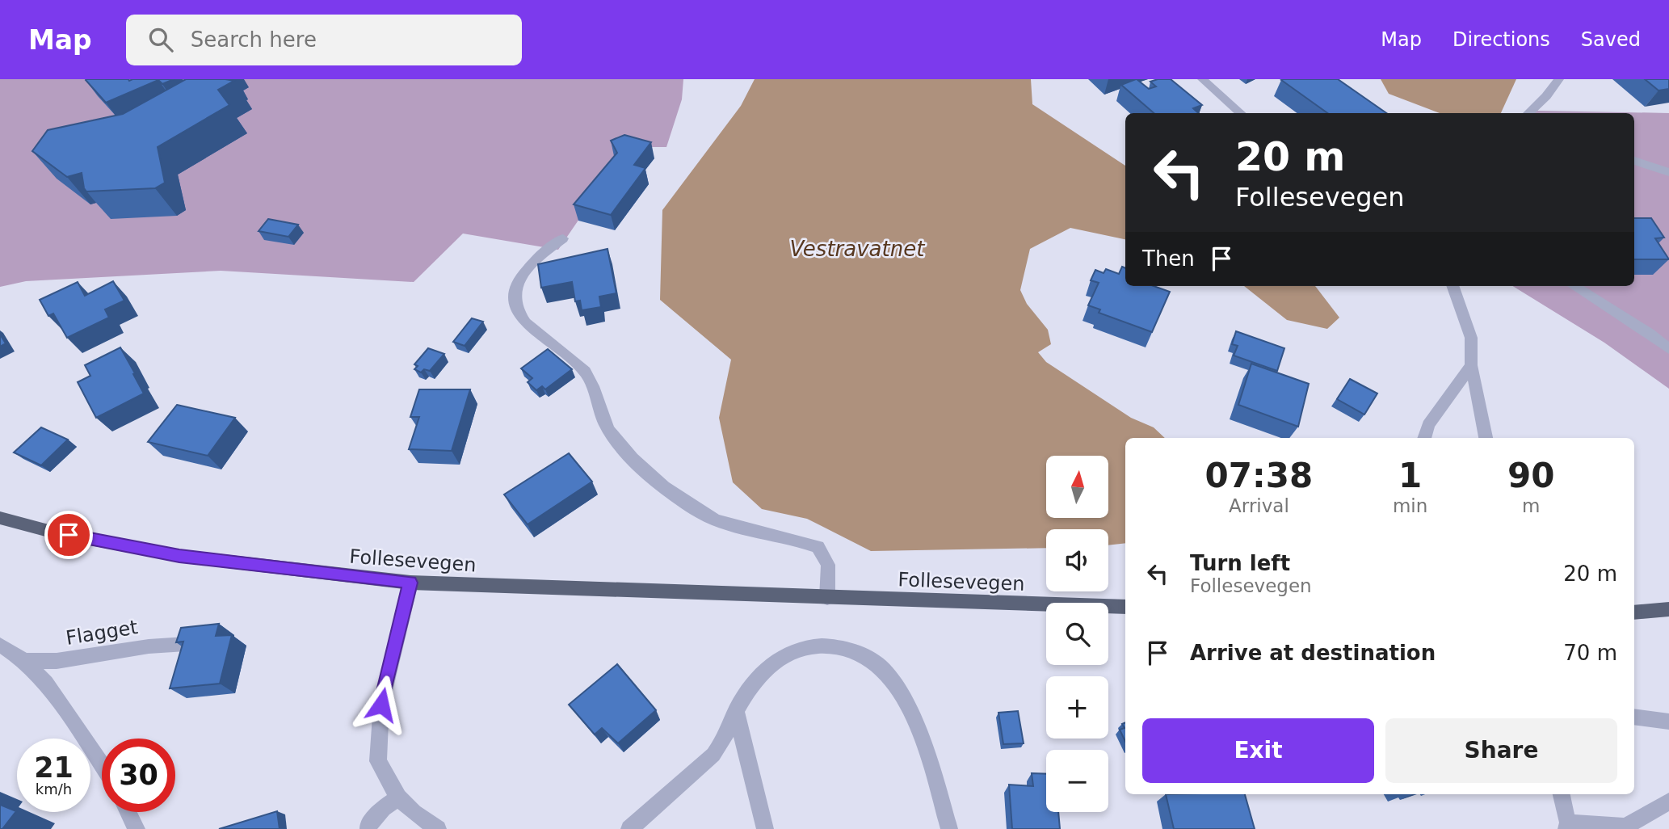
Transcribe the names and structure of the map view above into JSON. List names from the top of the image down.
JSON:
{
  "streets": {
    "main road": ["Follesevegen"],
    "street": ["Flagget"]
  },
  "water": ["Vestravatnet"],
  "north": "top",
  "page": {
    "header": "Map",
    "search": "Search here",
    "nav": ["Map", "Directions", "Saved"],
    "turn": ["20 m", "Follesevegen"],
    "then": "Then",
    "eta": [
      "07:38",
      "Arrival",
      "1",
      "min",
      "90",
      "m"
    ],
    "map_buttons": ["+", "−"],
    "list": [
      {
        "name": "Turn left",
        "note": "Follesevegen",
        "value": "20 m"
      },
      {
        "name": "Arrive at destination",
        "value": "70 m"
      }
    ],
    "buttons": ["Exit", "Share"],
    "speed": "21 km/h",
    "limit": "30"
  }
}
